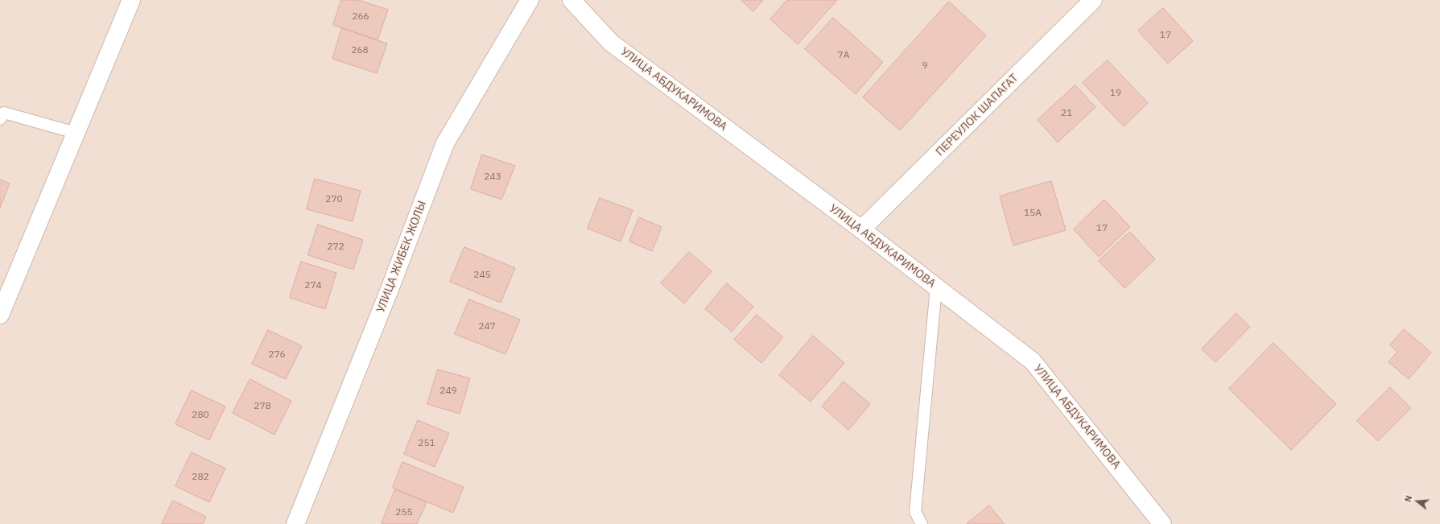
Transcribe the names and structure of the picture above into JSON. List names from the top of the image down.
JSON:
{
  "streets": {
    "street": ["УЛИЦА АБДУКАРИМОВА", "ПЕРЕУЛОК ШАПАГАТ", "УЛИЦА ЖИБЕК ЖОЛЫ"]
  },
  "crossings": [
    ["УЛИЦА АБДУКАРИМОВА", "ПЕРЕУЛОК ШАПАГАТ"]
  ],
  "house_numbers": [
    "266",
    "17",
    "268",
    "7А",
    "9",
    "19",
    "21",
    "243",
    "270",
    "15А",
    "17",
    "272",
    "245",
    "274",
    "247",
    "276",
    "249",
    "278",
    "280",
    "251",
    "282",
    "255"
  ],
  "north": "left"
}
